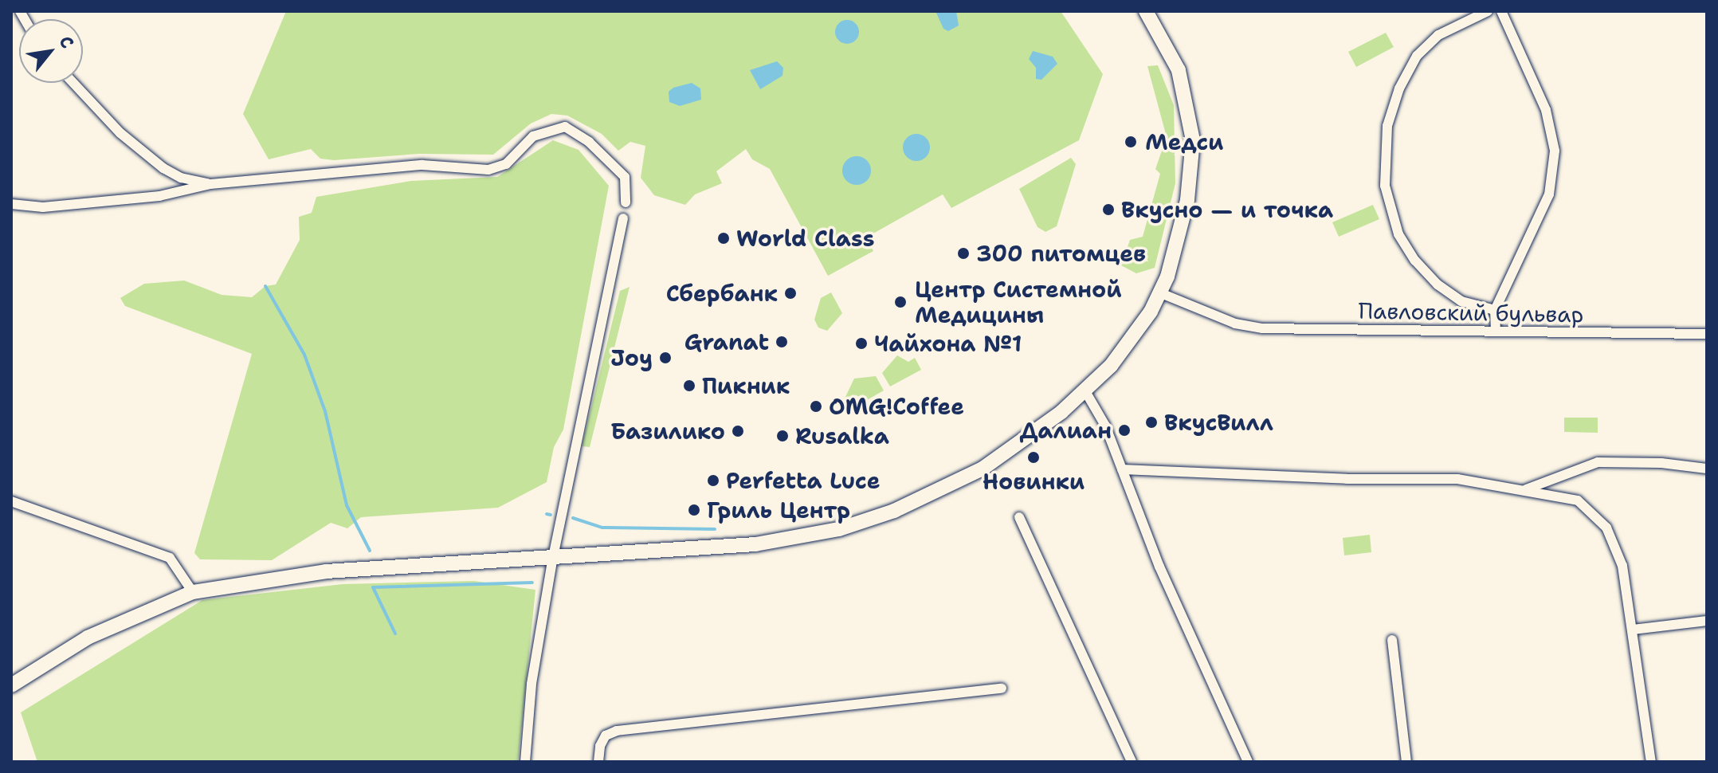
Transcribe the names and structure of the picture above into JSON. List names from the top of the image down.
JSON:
{
  "streets": {
    "street": ["Павловский бульвар"]
  },
  "places": [
    "Медси",
    "Вкусно — и точка",
    "World Class",
    "300 питомцев",
    "Сбербанк",
    "Центр Системной Медицины",
    "Granat",
    "Чайхона №1",
    "Joy",
    "Пикник",
    "OMG!Coffee",
    "ВкусВилл",
    "Далиан",
    "Базилико",
    "Rusalka",
    "Новинки",
    "Perfetta Luce",
    "Гриль Центр"
  ],
  "north": "top right"
}
